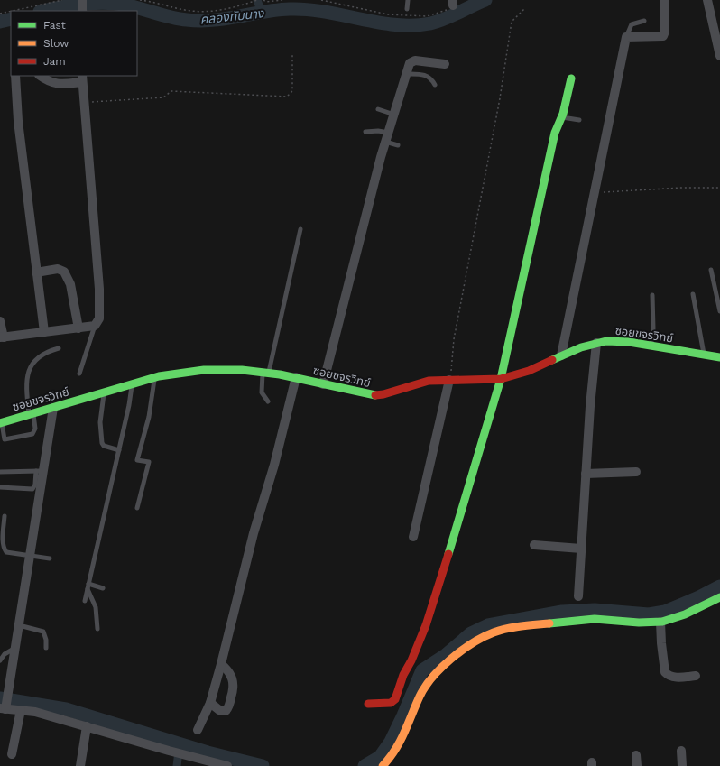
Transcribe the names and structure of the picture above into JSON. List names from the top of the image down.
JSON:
{
  "streets": {
    "street": ["ซอยขจรวิทย์"]
  },
  "water": ["คลองทับนาง"],
  "legend": ["Fast", "Slow", "Jam"]
}
